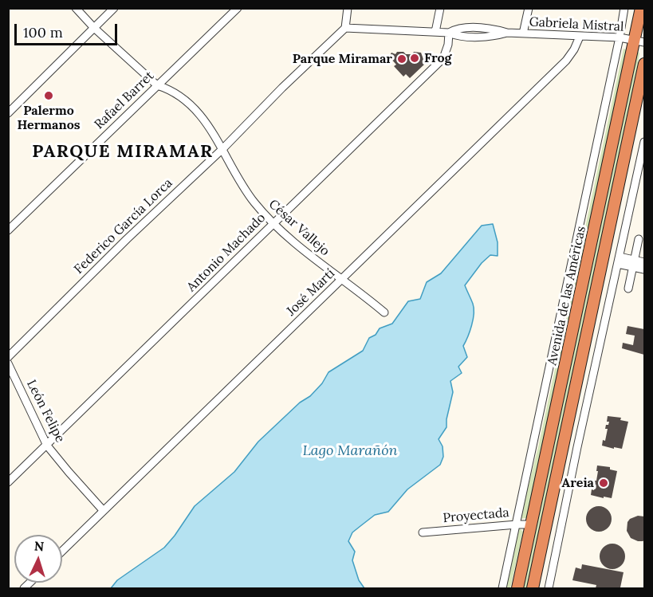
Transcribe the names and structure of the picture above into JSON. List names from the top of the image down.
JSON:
{
  "streets": {
    "highway": ["Avenida de las Américas"],
    "street": [
      "Gabriela Mistral",
      "Rafael Barret",
      "Federico García Lorca",
      "César Vallejo",
      "Antonio Machado",
      "José Martí",
      "León Felipe",
      "Proyectada"
    ]
  },
  "crossings": [
    ["Gabriela Mistral", "Federico García Lorca"],
    ["Gabriela Mistral", "Antonio Machado"],
    ["Gabriela Mistral", "José Martí"],
    ["Gabriela Mistral", "Avenida de las Américas"],
    ["Rafael Barret", "César Vallejo"],
    ["Federico García Lorca", "César Vallejo"],
    ["César Vallejo", "Antonio Machado"],
    ["César Vallejo", "José Martí"],
    ["Antonio Machado", "León Felipe"],
    ["José Martí", "León Felipe"],
    ["Avenida de las Américas", "Proyectada"]
  ],
  "districts": ["PARQUE MIRAMAR"],
  "water": ["Lago Marañón"],
  "places": [
    "Frog",
    "Parque Miramar",
    "Palermo Hermanos",
    "Areia"
  ],
  "scale_bar": "100 m",
  "north": "top"
}
